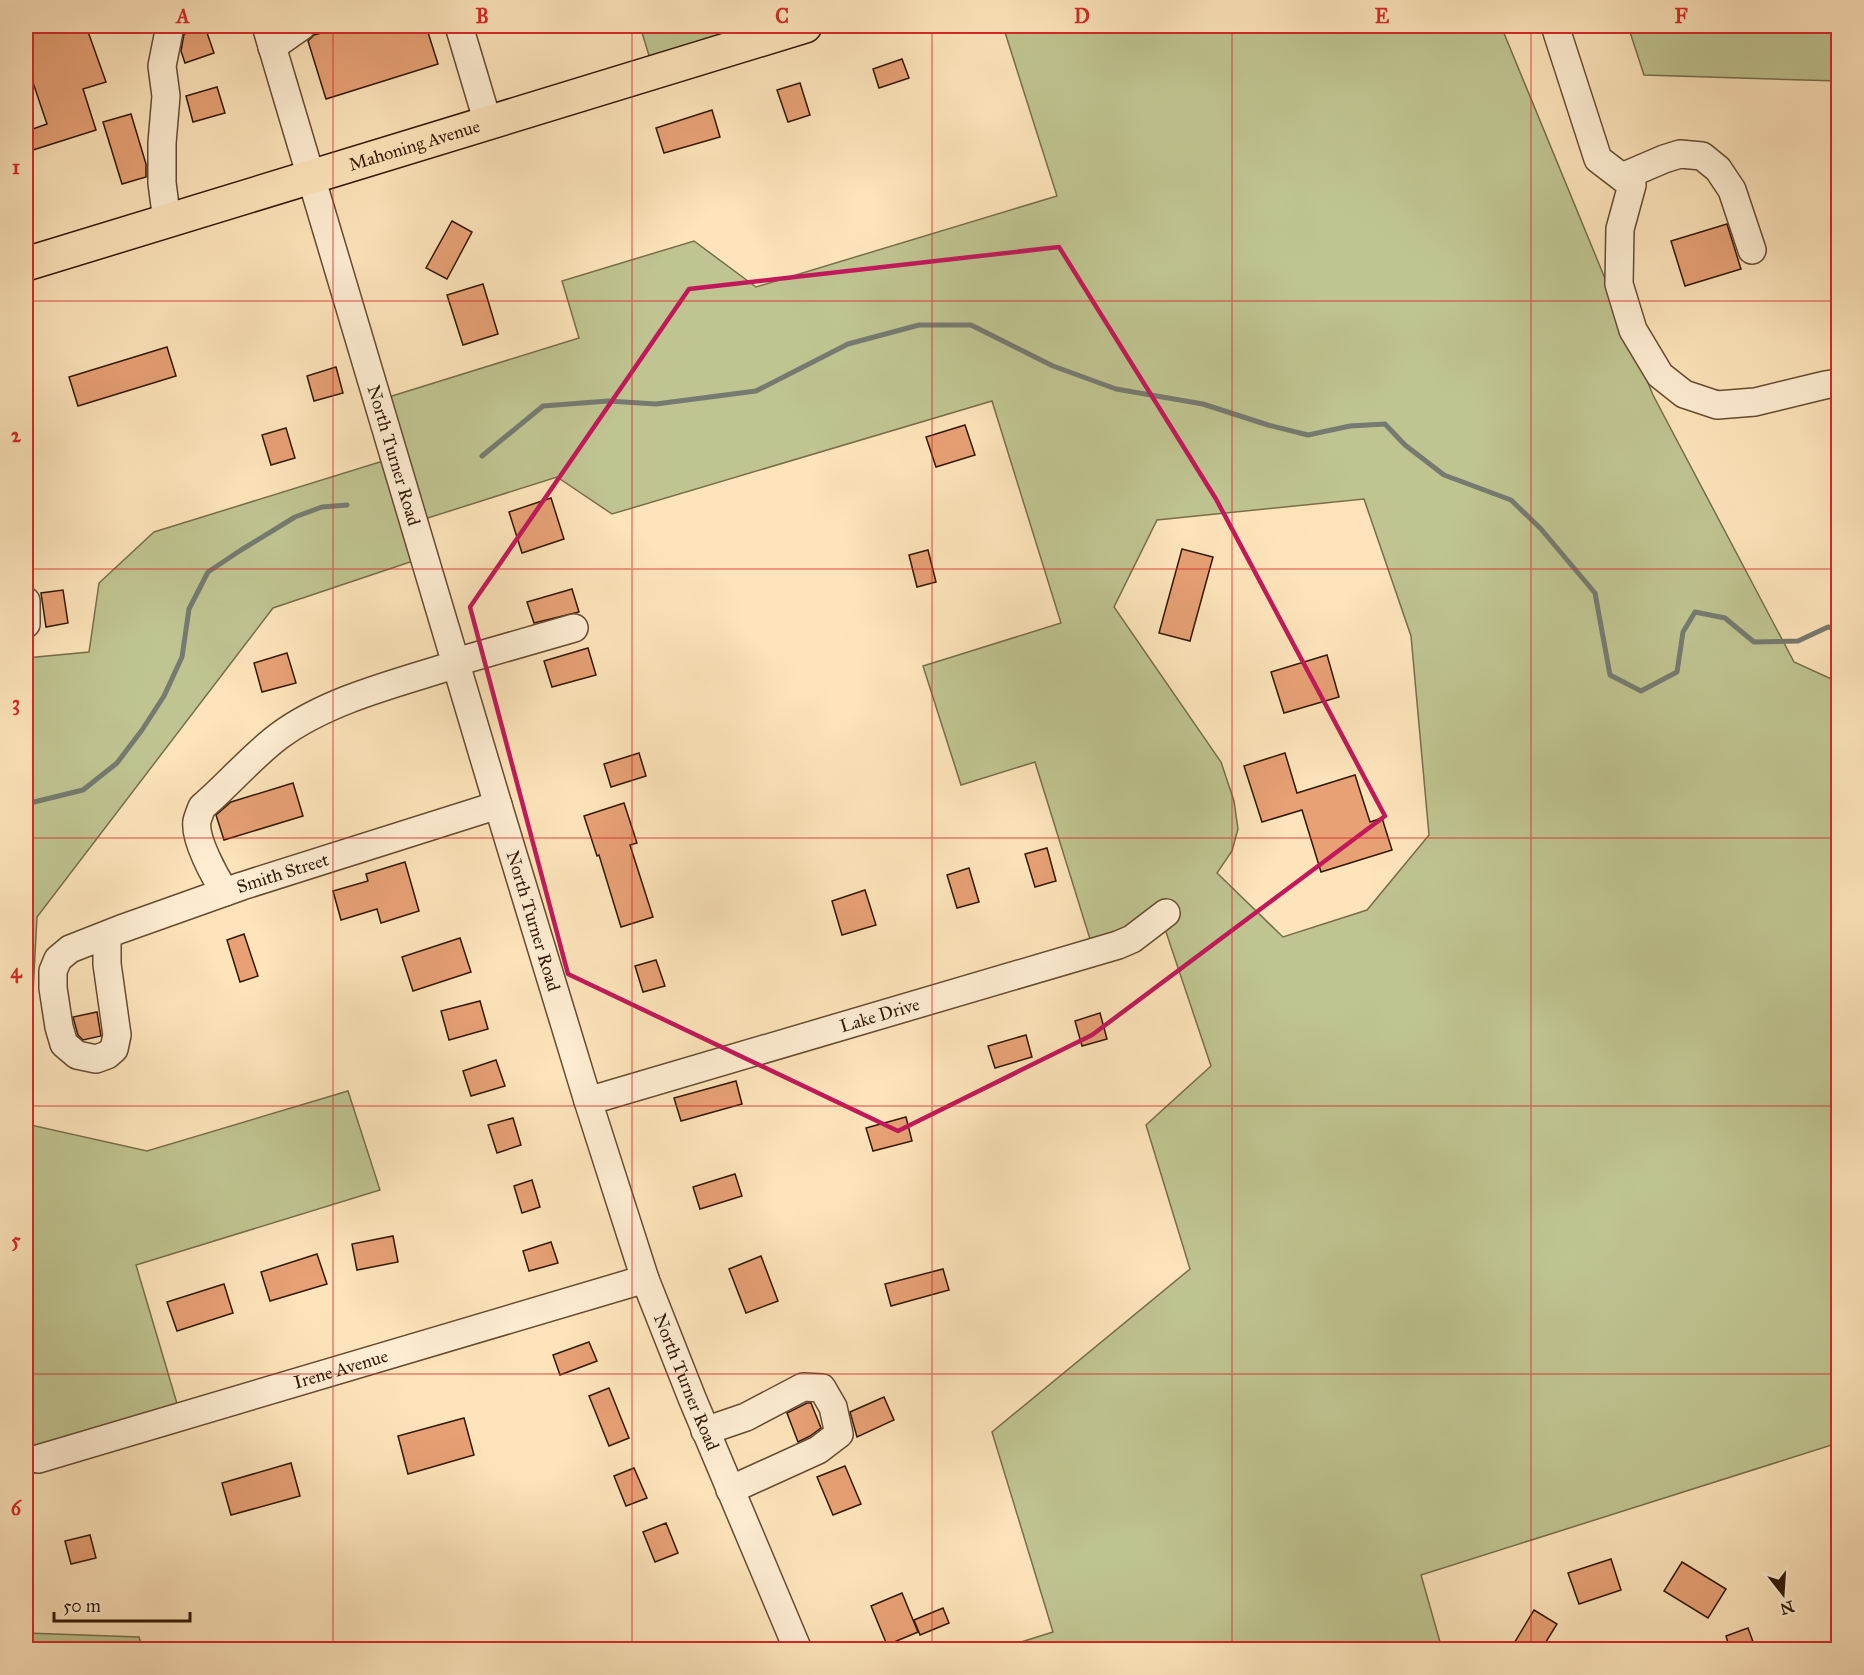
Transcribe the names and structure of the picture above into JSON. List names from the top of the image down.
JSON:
{
  "streets": {
    "main road": ["Mahoning Avenue"],
    "street": [
      "North Turner Road",
      "Smith Street",
      "Lake Drive",
      "Irene Avenue"
    ]
  },
  "crossings": [
    ["Mahoning Avenue", "North Turner Road"],
    ["North Turner Road", "Smith Street"],
    ["North Turner Road", "Lake Drive"],
    ["North Turner Road", "Irene Avenue"]
  ],
  "scale_bar": "50 m",
  "north": "bottom",
  "grid": {
    "columns": [
      "A",
      "B",
      "C",
      "D",
      "E",
      "F"
    ],
    "rows": [
      "1",
      "2",
      "3",
      "4",
      "5",
      "6"
    ]
  }
}
